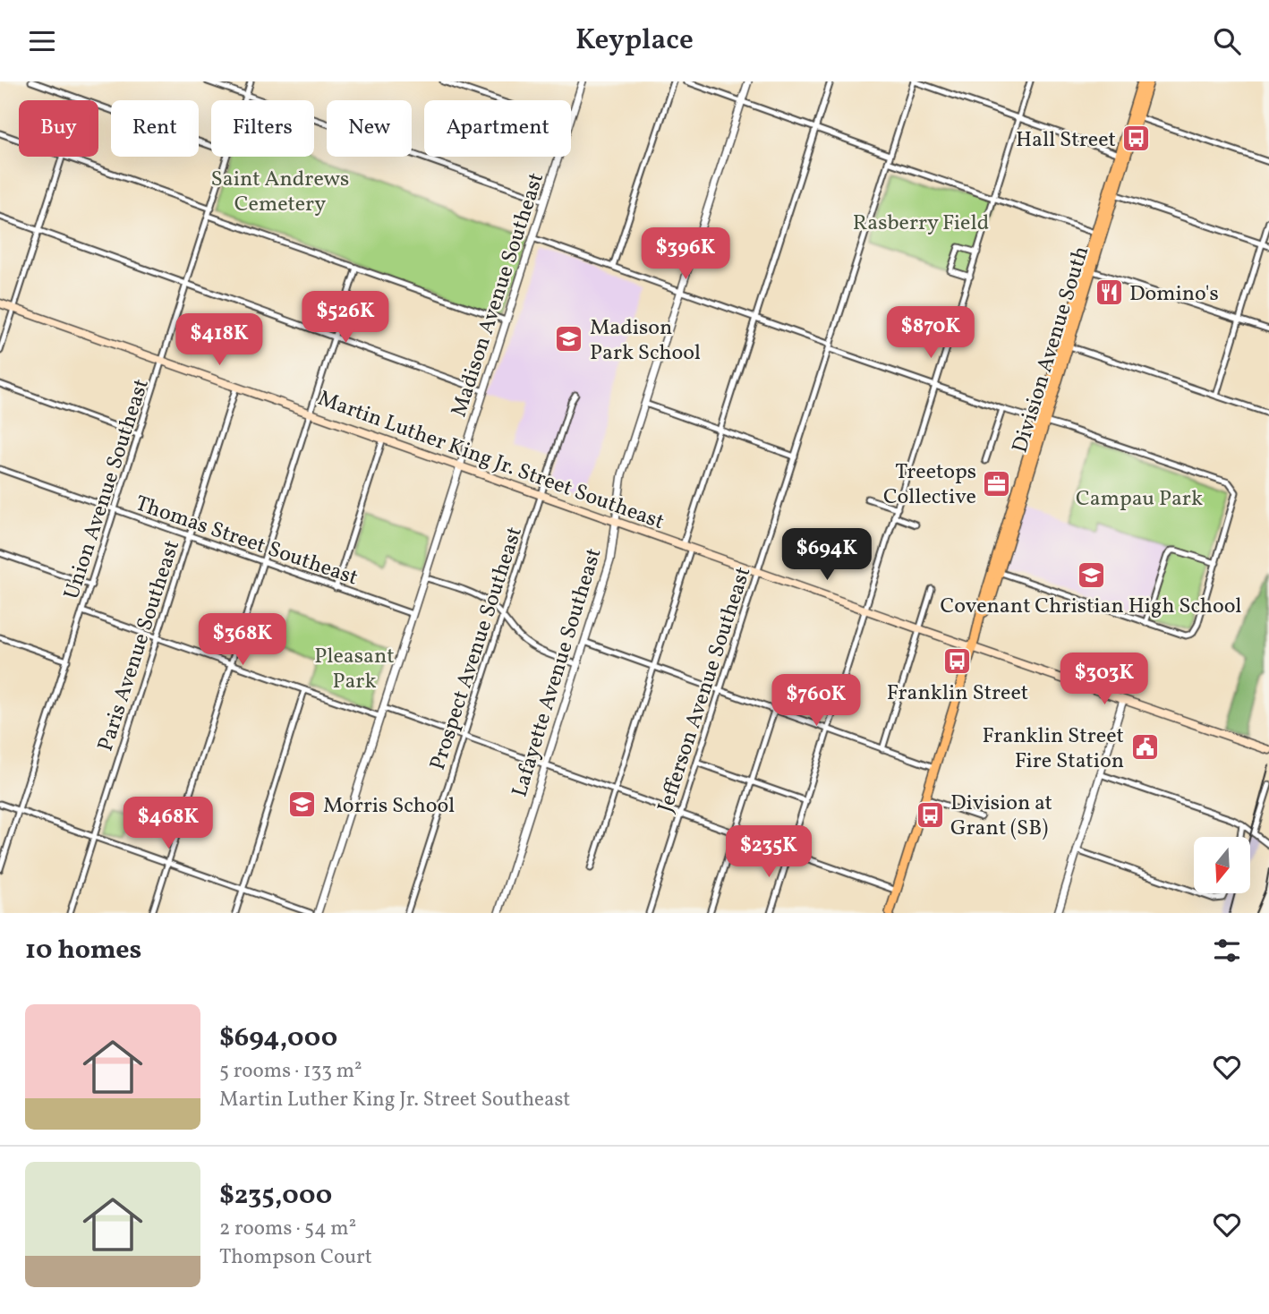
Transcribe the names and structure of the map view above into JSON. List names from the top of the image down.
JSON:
{
  "streets": {
    "main road": ["Division Avenue South", "Martin Luther King Jr. Street Southeast"],
    "street": [
      "Madison Avenue Southeast",
      "Union Avenue Southeast",
      "Thomas Street Southeast",
      "Paris Avenue Southeast",
      "Prospect Avenue Southeast",
      "Lafayette Avenue Southeast",
      "Jefferson Avenue Southeast"
    ]
  },
  "crossings": [
    ["Madison Avenue Southeast", "Martin Luther King Jr. Street Southeast"],
    ["Madison Avenue Southeast", "Thomas Street Southeast"],
    ["Division Avenue South", "Martin Luther King Jr. Street Southeast"],
    ["Martin Luther King Jr. Street Southeast", "Union Avenue Southeast"],
    ["Martin Luther King Jr. Street Southeast", "Paris Avenue Southeast"],
    ["Martin Luther King Jr. Street Southeast", "Prospect Avenue Southeast"],
    ["Martin Luther King Jr. Street Southeast", "Lafayette Avenue Southeast"],
    ["Martin Luther King Jr. Street Southeast", "Jefferson Avenue Southeast"],
    ["Union Avenue Southeast", "Thomas Street Southeast"],
    ["Thomas Street Southeast", "Paris Avenue Southeast"]
  ],
  "parks": [
    "Saint Andrews Cemetery",
    "Rasberry Field",
    "Campau Park",
    "Pleasant Park"
  ],
  "places": {
    "bus stop": ["Hall Street", "Franklin Street", "Division at Grant (SB)"],
    "restaurant": ["Domino's"],
    "school or university": ["Madison Park School", "Covenant Christian High School", "Morris School"],
    "office": ["Treetops Collective"],
    "public building": ["Franklin Street Fire Station"]
  },
  "north": "bottom",
  "page": {
    "header": "Keyplace",
    "chip": [
      "Buy",
      "Rent",
      "Filters",
      "New",
      "Apartment"
    ],
    "price": [
      "$396K",
      "$526K",
      "$870K",
      "$418K",
      "$694K",
      "$368K",
      "$303K",
      "$760K",
      "$468K",
      "$235K"
    ],
    "heading": "10 homes",
    "list": [
      {
        "name": "$694,000",
        "note": "5 rooms · 133 m² · Martin Luther King Jr. Street Southeast"
      },
      {
        "name": "$235,000",
        "note": "2 rooms · 54 m² · Thompson Court"
      }
    ]
  }
}
